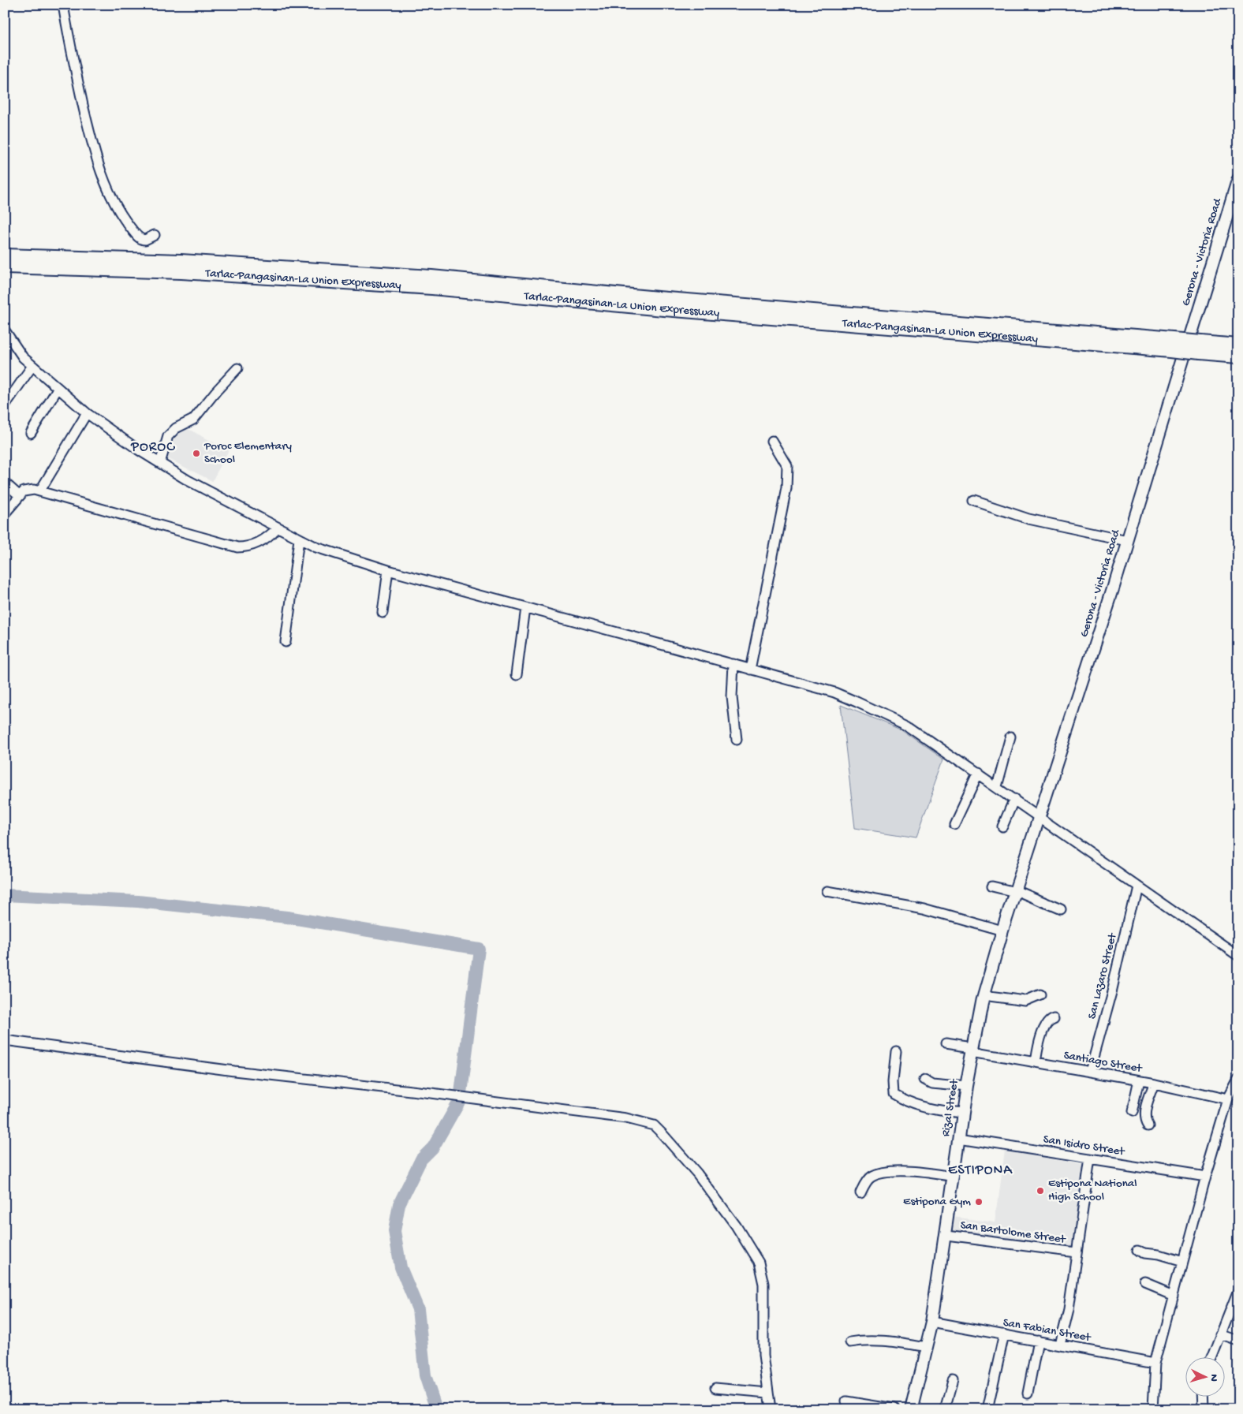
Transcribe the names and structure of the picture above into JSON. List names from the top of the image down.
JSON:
{
  "streets": {
    "highway": ["Tarlac-Pangasinan-La Union Expressway"],
    "main road": ["Gerona - Victoria Road", "Rizal Street"],
    "street": [
      "San Lazaro Street",
      "Santiago Street",
      "San Isidro Street",
      "San Bartolome Street",
      "San Fabian Street"
    ]
  },
  "crossings": [
    ["Gerona - Victoria Road", "Tarlac-Pangasinan-La Union Expressway"],
    ["Gerona - Victoria Road", "Rizal Street"],
    ["San Lazaro Street", "Santiago Street"],
    ["Santiago Street", "Rizal Street"],
    ["Rizal Street", "San Isidro Street"],
    ["Rizal Street", "San Bartolome Street"],
    ["Rizal Street", "San Fabian Street"]
  ],
  "districts": ["POROC", "ESTIPONA"],
  "places": ["Poroc Elementary School", "Estipona National High School", "Estipona Gym"],
  "north": "right"
}
